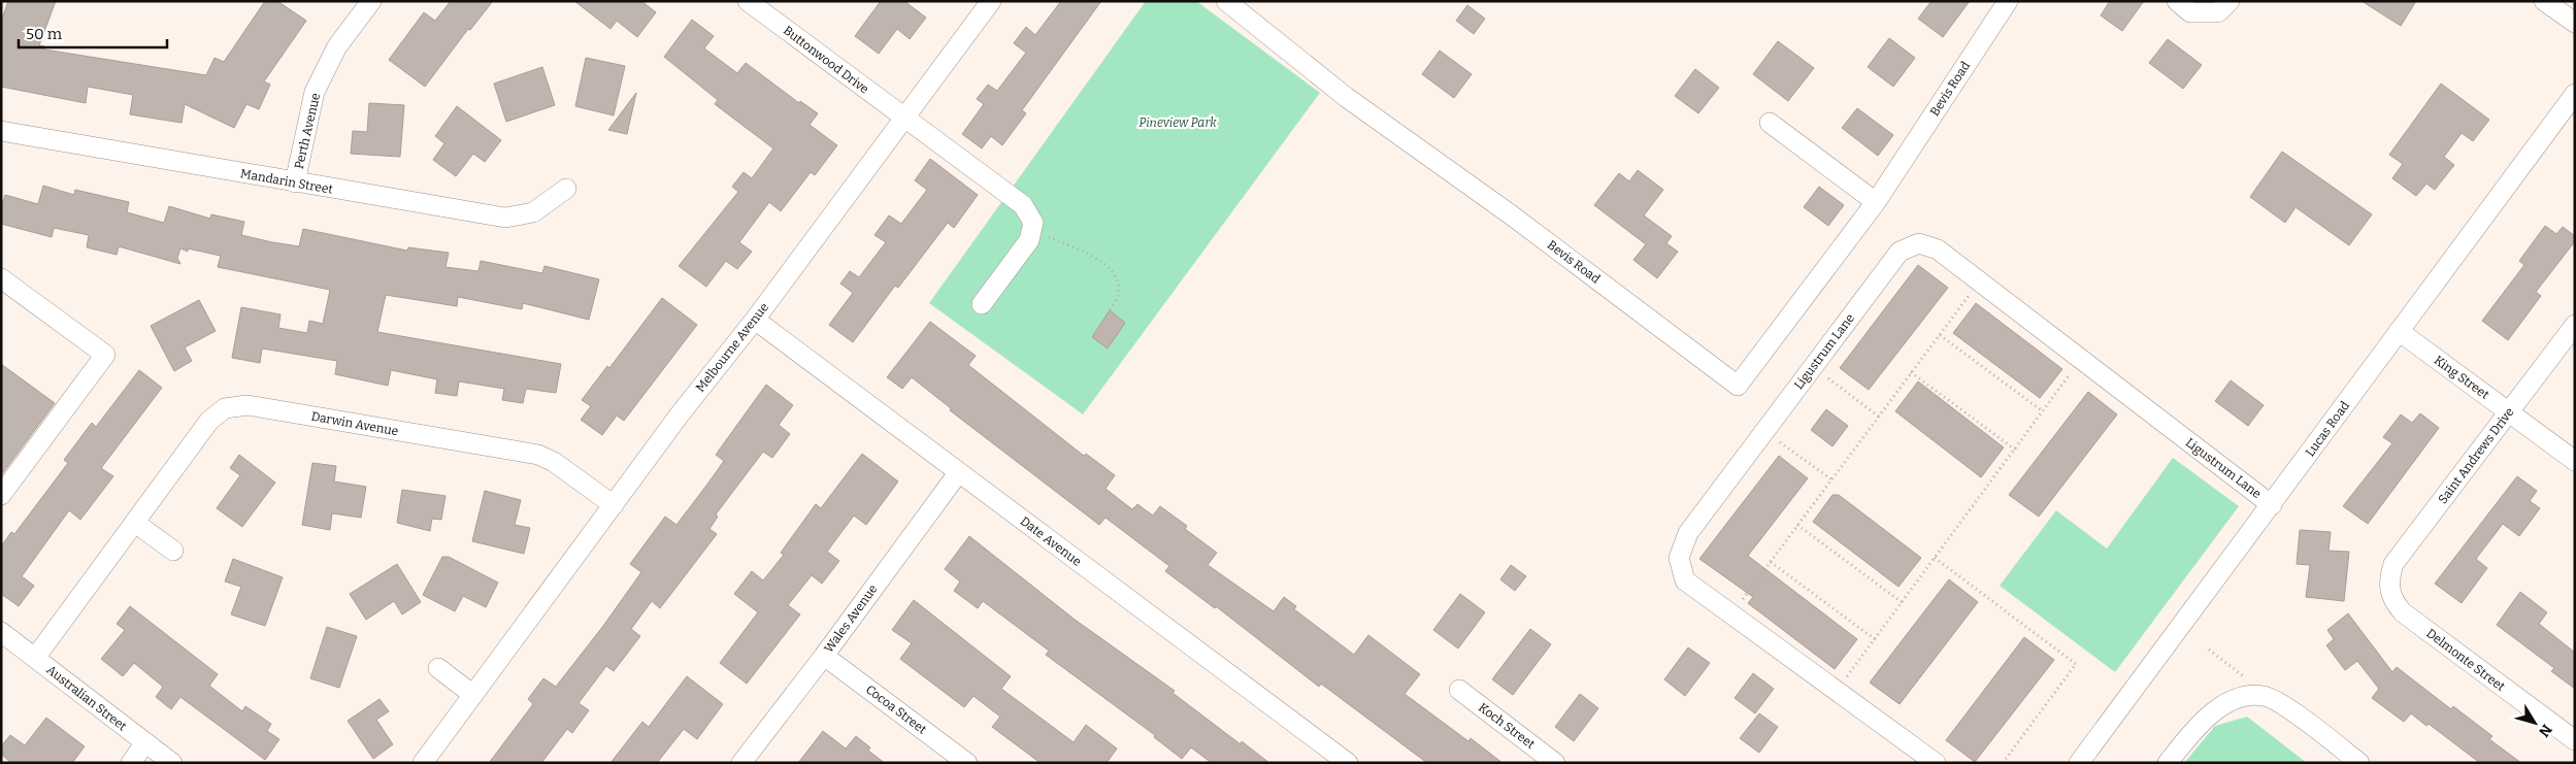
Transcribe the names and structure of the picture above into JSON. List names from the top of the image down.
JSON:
{
  "streets": {
    "street": [
      "Buttonwood Drive",
      "Bevis Road",
      "Perth Avenue",
      "Mandarin Street",
      "Melbourne Avenue",
      "Ligustrum Lane",
      "King Street",
      "Darwin Avenue",
      "Lucas Road",
      "Saint Andrews Drive",
      "Date Avenue",
      "Wales Avenue",
      "Delmonte Street",
      "Australian Street",
      "Cocoa Street",
      "Koch Street"
    ]
  },
  "crossings": [
    ["Buttonwood Drive", "Melbourne Avenue"],
    ["Perth Avenue", "Mandarin Street"],
    ["Melbourne Avenue", "Darwin Avenue"],
    ["Melbourne Avenue", "Date Avenue"],
    ["Ligustrum Lane", "Lucas Road"],
    ["King Street", "Lucas Road"],
    ["King Street", "Saint Andrews Drive"],
    ["Darwin Avenue", "Australian Street"],
    ["Saint Andrews Drive", "Delmonte Street"],
    ["Date Avenue", "Wales Avenue"],
    ["Wales Avenue", "Cocoa Street"]
  ],
  "parks": ["Pineview Park"],
  "scale_bar": "50 m",
  "north": "bottom right"
}
